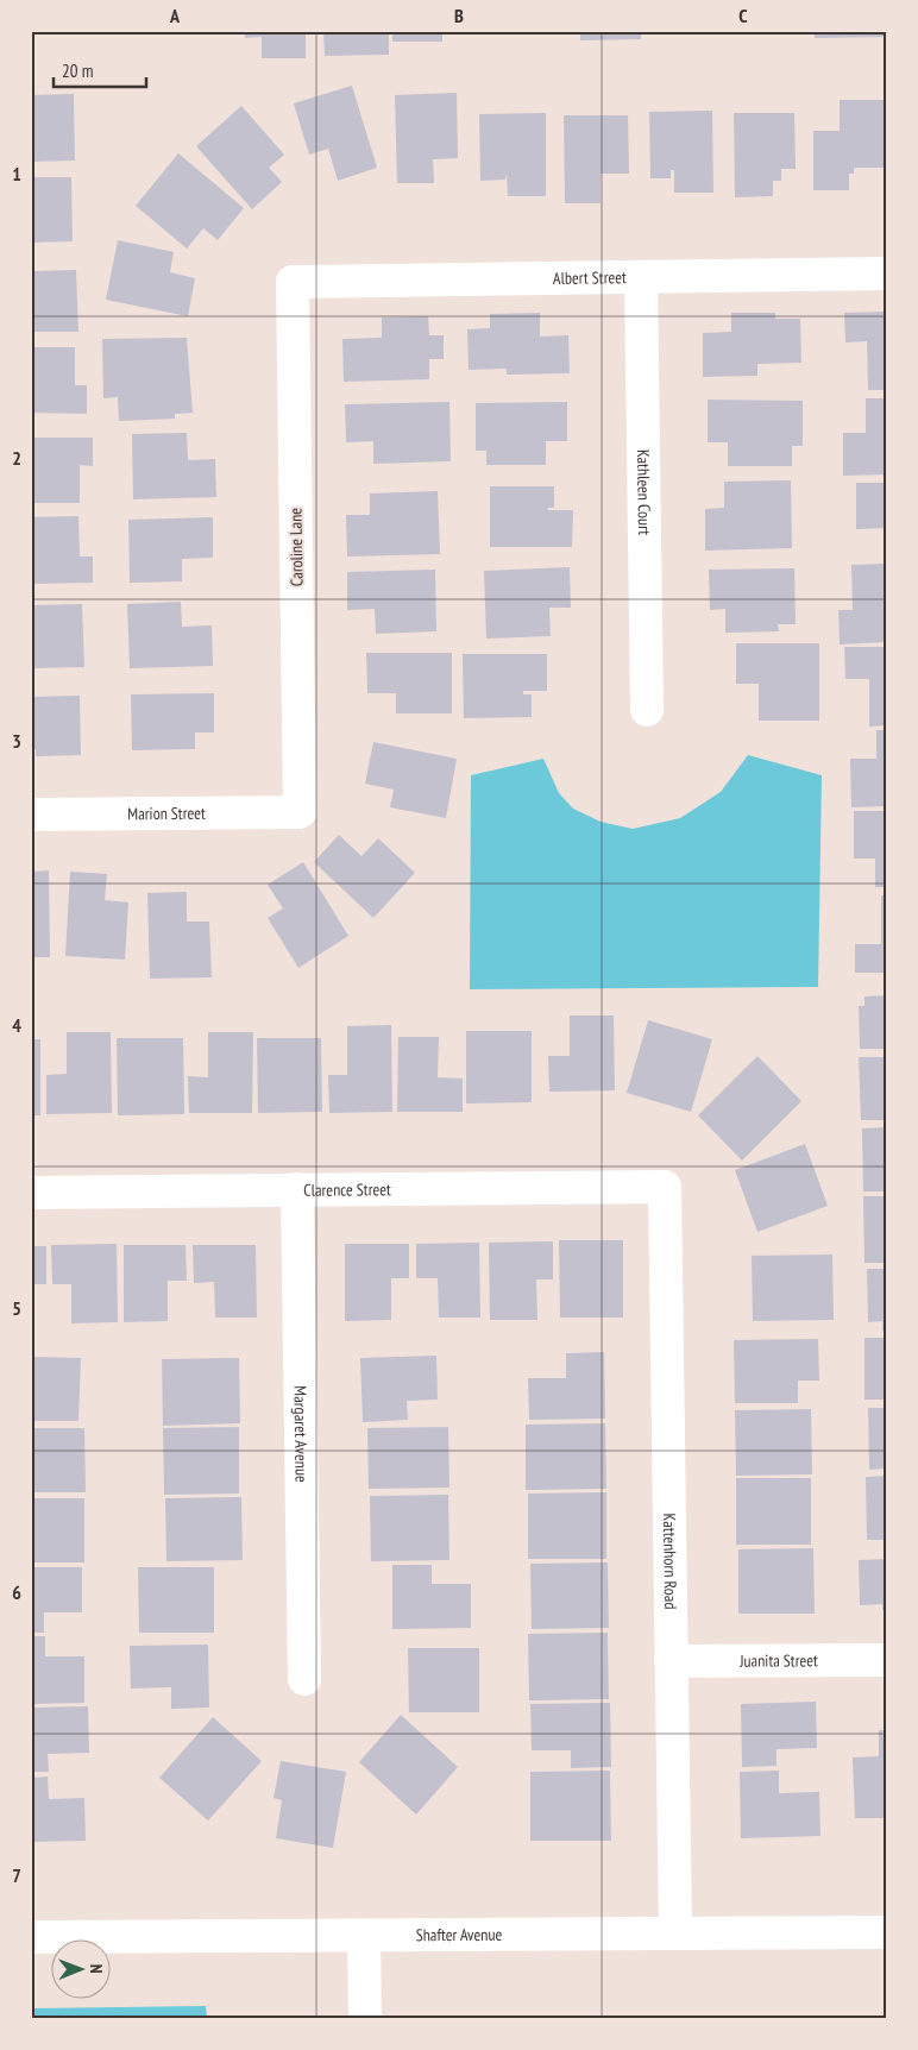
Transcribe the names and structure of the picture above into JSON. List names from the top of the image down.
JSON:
{
  "streets": {
    "street": [
      "Albert Street",
      "Kathleen Court",
      "Caroline Lane",
      "Marion Street",
      "Clarence Street",
      "Margaret Avenue",
      "Kattenhorn Road",
      "Juanita Street",
      "Shafter Avenue"
    ]
  },
  "crossings": [
    ["Albert Street", "Kathleen Court"],
    ["Albert Street", "Caroline Lane"],
    ["Caroline Lane", "Marion Street"],
    ["Clarence Street", "Margaret Avenue"],
    ["Clarence Street", "Kattenhorn Road"],
    ["Kattenhorn Road", "Juanita Street"],
    ["Kattenhorn Road", "Shafter Avenue"]
  ],
  "scale_bar": "20 m",
  "north": "right",
  "grid": {
    "columns": ["A", "B", "C"],
    "rows": [
      "1",
      "2",
      "3",
      "4",
      "5",
      "6",
      "7"
    ]
  }
}
